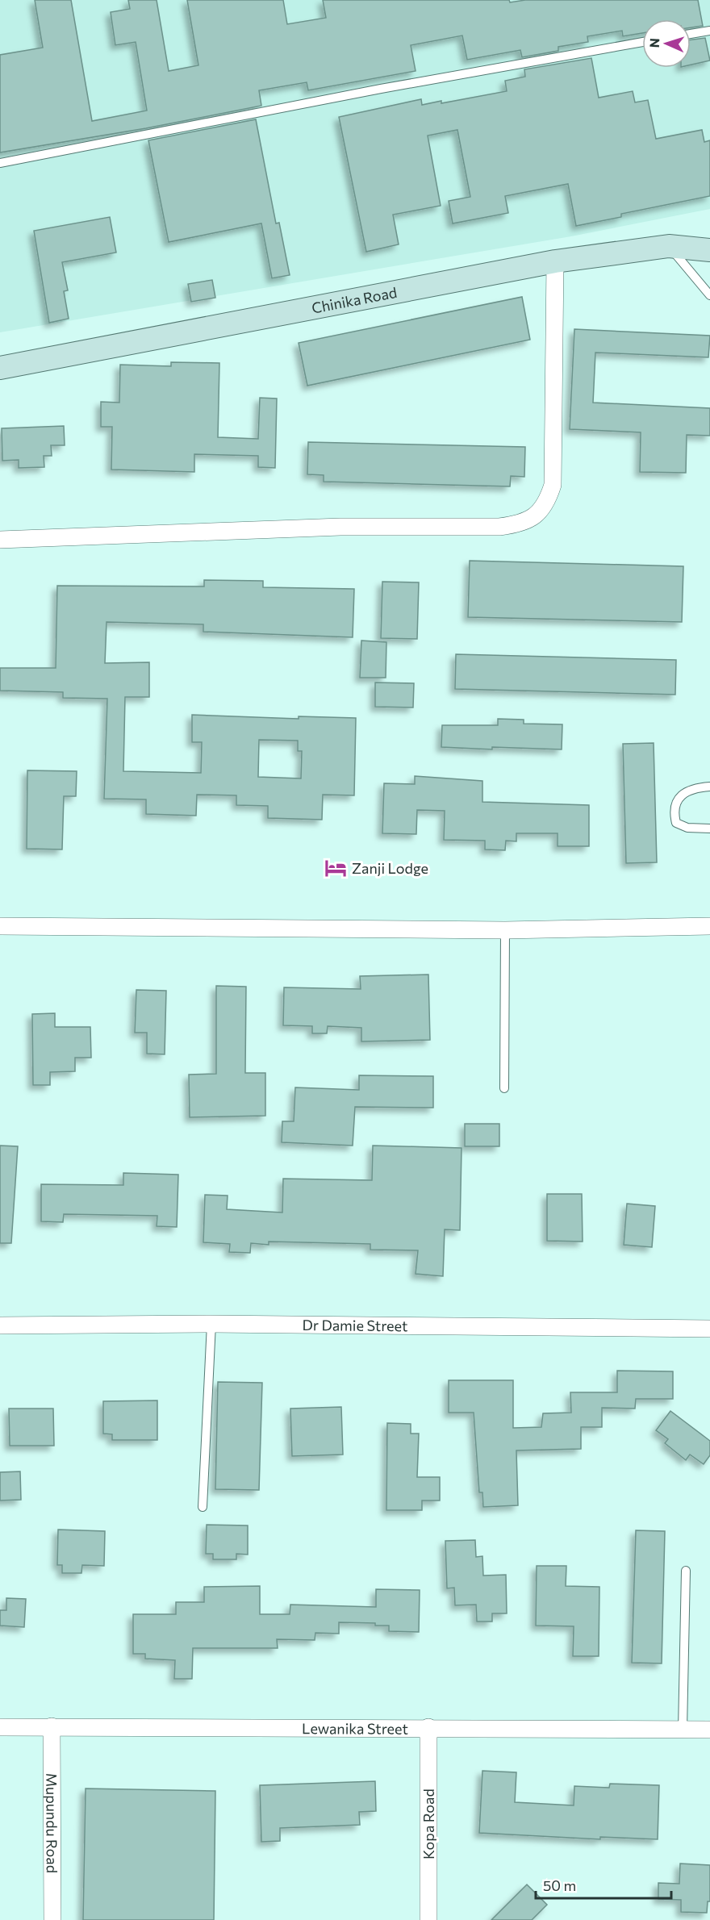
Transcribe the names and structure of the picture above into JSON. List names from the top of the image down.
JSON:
{
  "streets": {
    "main road": ["Chinika Road"],
    "street": [
      "Dr Damie Street",
      "Lewanika Street",
      "Mupundu Road",
      "Kopa Road"
    ]
  },
  "crossings": [
    ["Lewanika Street", "Mupundu Road"],
    ["Lewanika Street", "Kopa Road"]
  ],
  "places": {
    "hotel": ["Zanji Lodge"]
  },
  "scale_bar": "50 m",
  "north": "left"
}
